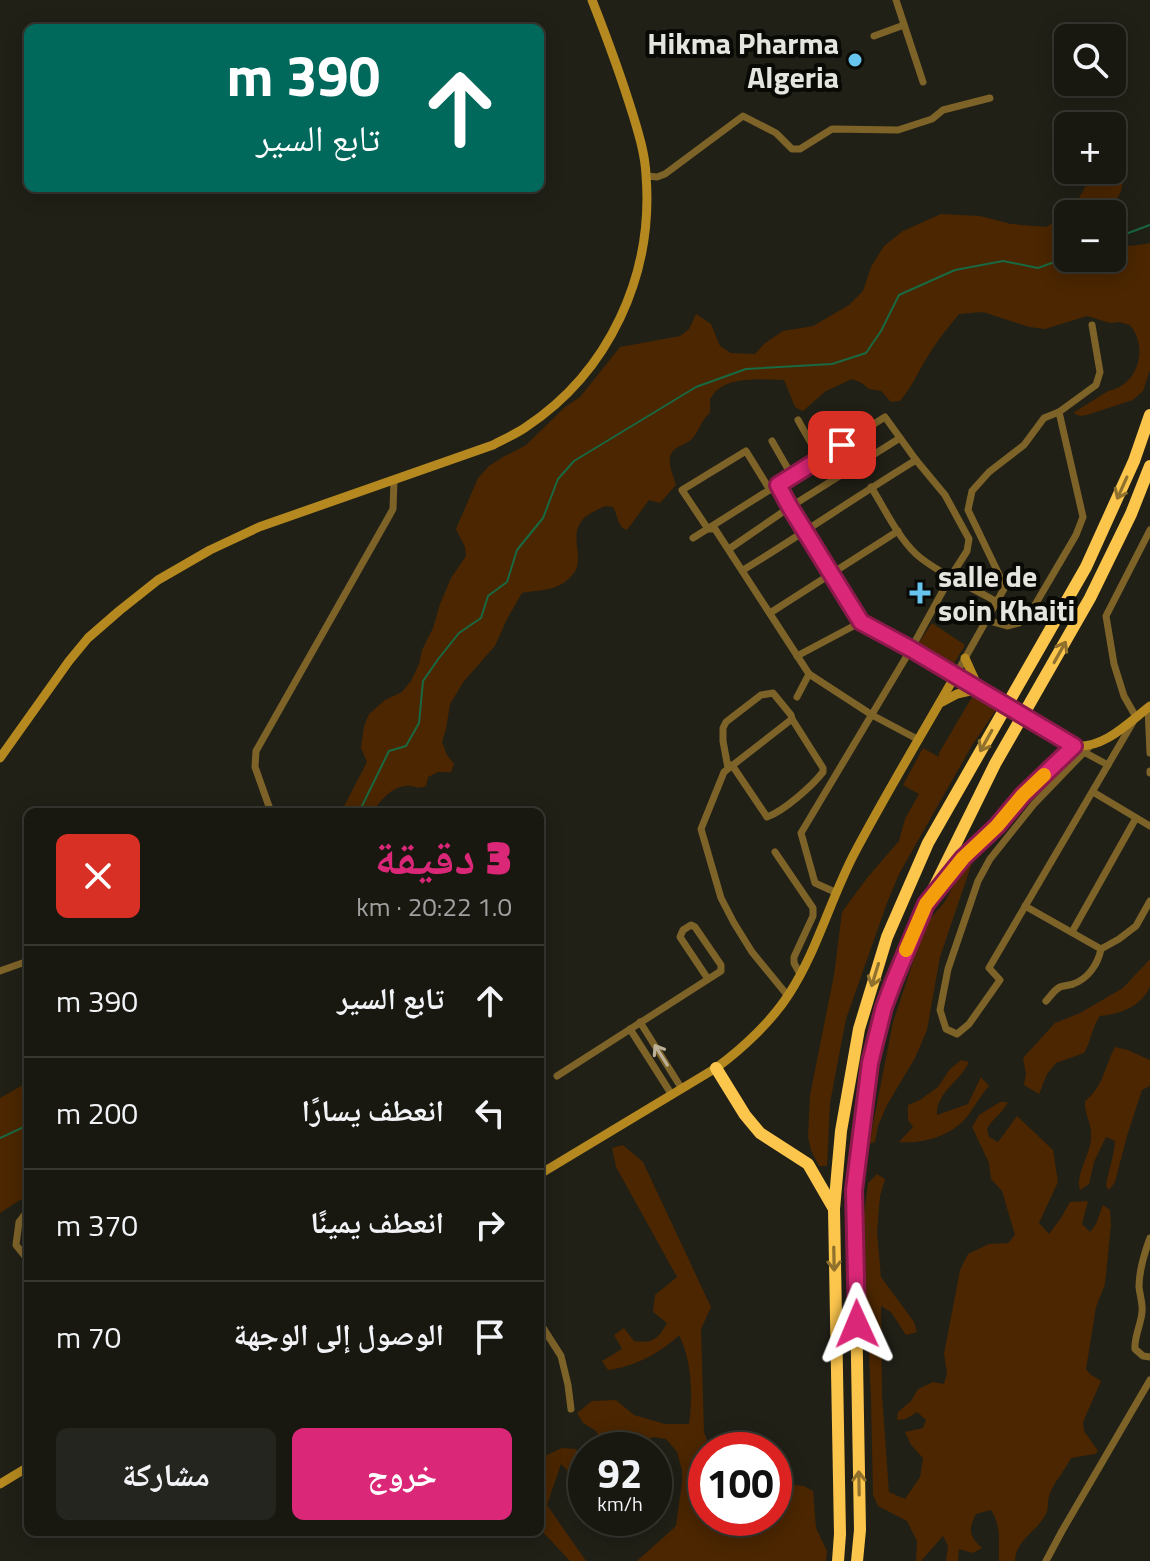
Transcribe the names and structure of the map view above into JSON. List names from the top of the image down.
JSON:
{
  "places": {
    "other": ["Hikma Pharma Algeria"],
    "health": ["salle de soin Khaiti"]
  },
  "page": {
    "map_buttons": ["+", "−"],
    "turn": ["390 m", "تابع السير"],
    "heading": ["3 دقيقة", "1.0 km · 20:22"],
    "list": [
      {
        "name": "تابع السير",
        "value": "390 m"
      },
      {
        "name": "انعطف يسارًا",
        "value": "200 m"
      },
      {
        "name": "انعطف يمينًا",
        "value": "370 m"
      },
      {
        "name": "الوصول إلى الوجهة",
        "value": "70 m"
      }
    ],
    "buttons": ["خروج", "مشاركة"],
    "speed": "92 km/h",
    "limit": "100"
  }
}
